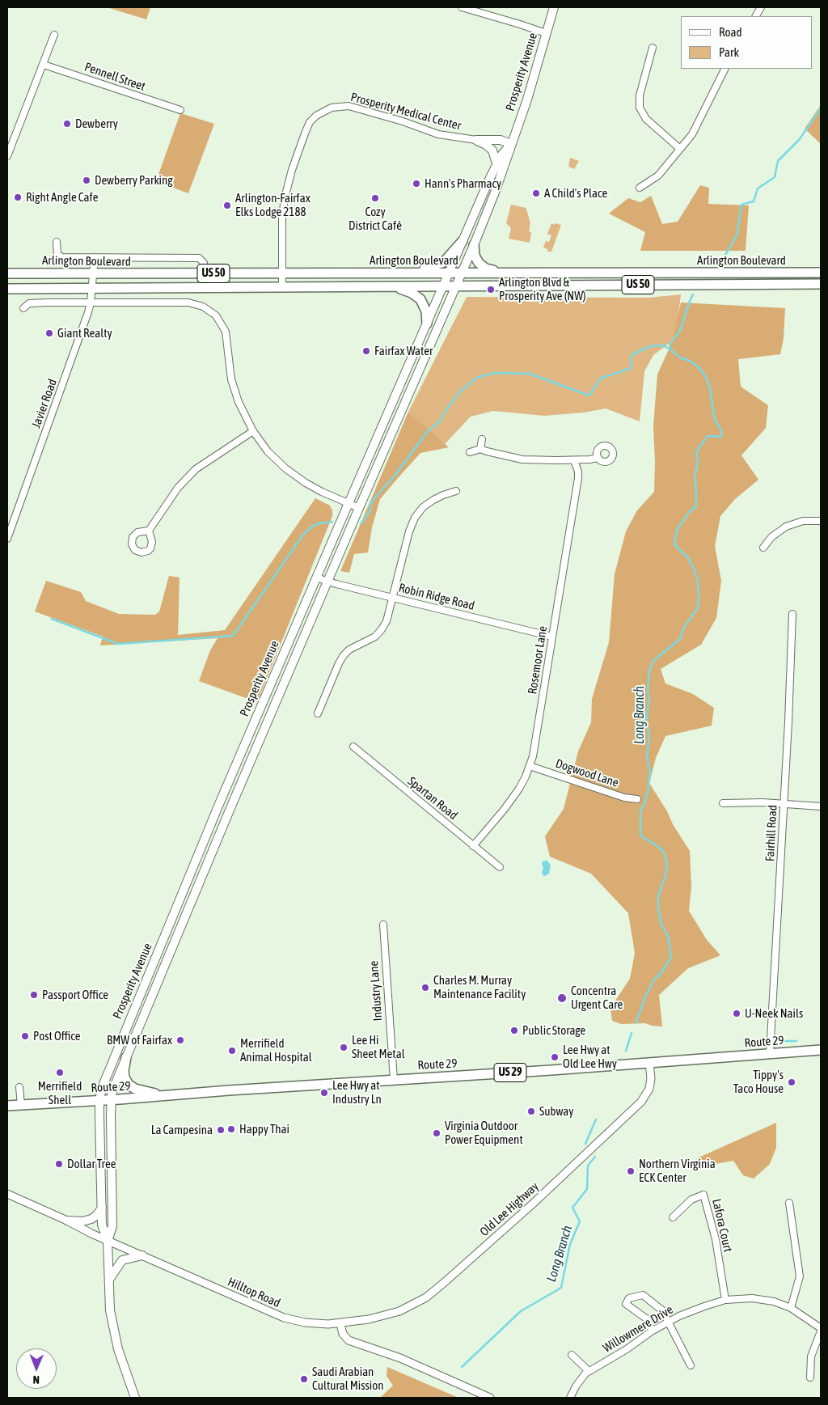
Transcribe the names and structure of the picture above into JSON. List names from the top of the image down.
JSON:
{
  "streets": {
    "main road": [
      "Prosperity Avenue",
      "Arlington Boulevard",
      "US 50",
      "Route 29",
      "US 29"
    ],
    "street": [
      "Pennell Street",
      "Prosperity Medical Center",
      "Javier Road",
      "Robin Ridge Road",
      "Rosemoor Lane",
      "Dogwood Lane",
      "Spartan Road",
      "Fairhill Road",
      "Industry Lane",
      "Old Lee Highway",
      "Lafora Court",
      "Hilltop Road",
      "Willowmere Drive"
    ]
  },
  "crossings": [
    ["Prosperity Avenue", "Arlington Boulevard"],
    ["Prosperity Avenue", "Robin Ridge Road"],
    ["Prosperity Avenue", "Route 29"],
    ["Prosperity Avenue", "Hilltop Road"],
    ["Prosperity Medical Center", "Arlington Boulevard"],
    ["Arlington Boulevard", "Javier Road"],
    ["Robin Ridge Road", "Rosemoor Lane"],
    ["Rosemoor Lane", "Dogwood Lane"],
    ["Rosemoor Lane", "Spartan Road"],
    ["Fairhill Road", "Route 29"],
    ["Industry Lane", "Route 29"],
    ["Route 29", "Old Lee Highway"],
    ["Old Lee Highway", "Hilltop Road"],
    ["Lafora Court", "Willowmere Drive"]
  ],
  "water": ["Long Branch"],
  "places": [
    "Dewberry",
    "Dewberry Parking",
    "Hann's Pharmacy",
    "A Child's Place",
    "Right Angle Cafe",
    "Cozy District Café",
    "Arlington-Fairfax Elks Lodge 2188",
    "Arlington Blvd & Prosperity Ave (NW)",
    "Giant Realty",
    "Fairfax Water",
    "Charles M. Murray Maintenance Facility",
    "Passport Office",
    "Concentra Urgent Care",
    "U-Neek Nails",
    "Public Storage",
    "Post Office",
    "BMW of Fairfax",
    "Lee Hi Sheet Metal",
    "Merrifield Animal Hospital",
    "Lee Hwy at Old Lee Hwy",
    "Merrifield Shell",
    "Tippy's Taco House",
    "Lee Hwy at Industry Ln",
    "Subway",
    "Happy Thai",
    "La Campesina",
    "Virginia Outdoor Power Equipment",
    "Dollar Tree",
    "Northern Virginia ECK Center",
    "Saudi Arabian Cultural Mission"
  ],
  "legend": ["Road", "Park"],
  "north": "bottom"
}
